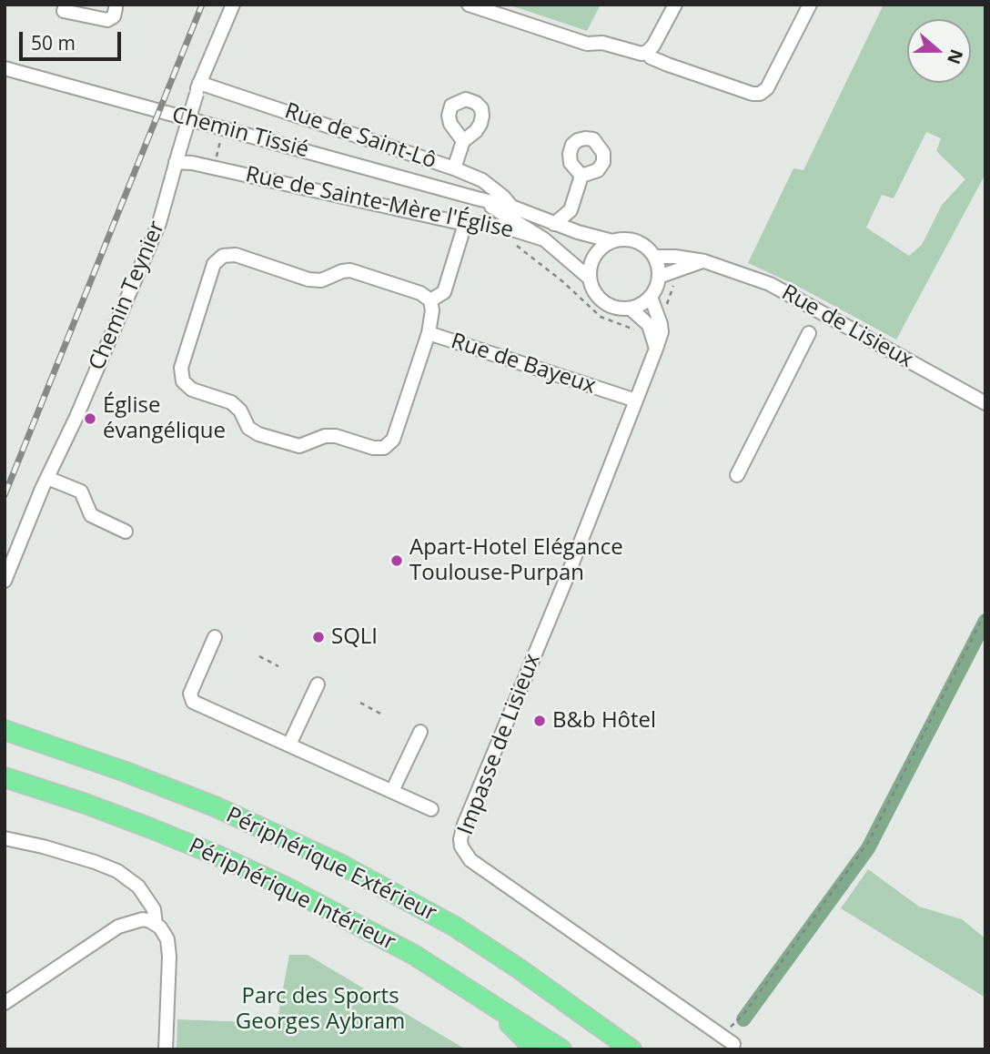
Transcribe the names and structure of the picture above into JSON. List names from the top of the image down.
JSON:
{
  "streets": {
    "highway": ["Périphérique Extérieur", "Périphérique Intérieur"],
    "street": [
      "Chemin Tissié",
      "Rue de Saint-Lô",
      "Rue de Sainte-Mère l'Église",
      "Chemin Teynier",
      "Rue de Lisieux",
      "Rue de Bayeux",
      "Impasse de Lisieux"
    ]
  },
  "crossings": [
    ["Chemin Tissié", "Rue de Saint-Lô"],
    ["Chemin Tissié", "Rue de Sainte-Mère l'Église"],
    ["Chemin Tissié", "Rue de Lisieux"],
    ["Rue de Saint-Lô", "Chemin Teynier"],
    ["Rue de Sainte-Mère l'Église", "Chemin Teynier"],
    ["Rue de Bayeux", "Impasse de Lisieux"]
  ],
  "parks": ["Parc des Sports Georges Aybram"],
  "places": [
    "Église évangélique",
    "Apart-Hotel Elégance Toulouse-Purpan",
    "SQLI",
    "B&b Hôtel"
  ],
  "scale_bar": "50 m",
  "north": "right"
}
